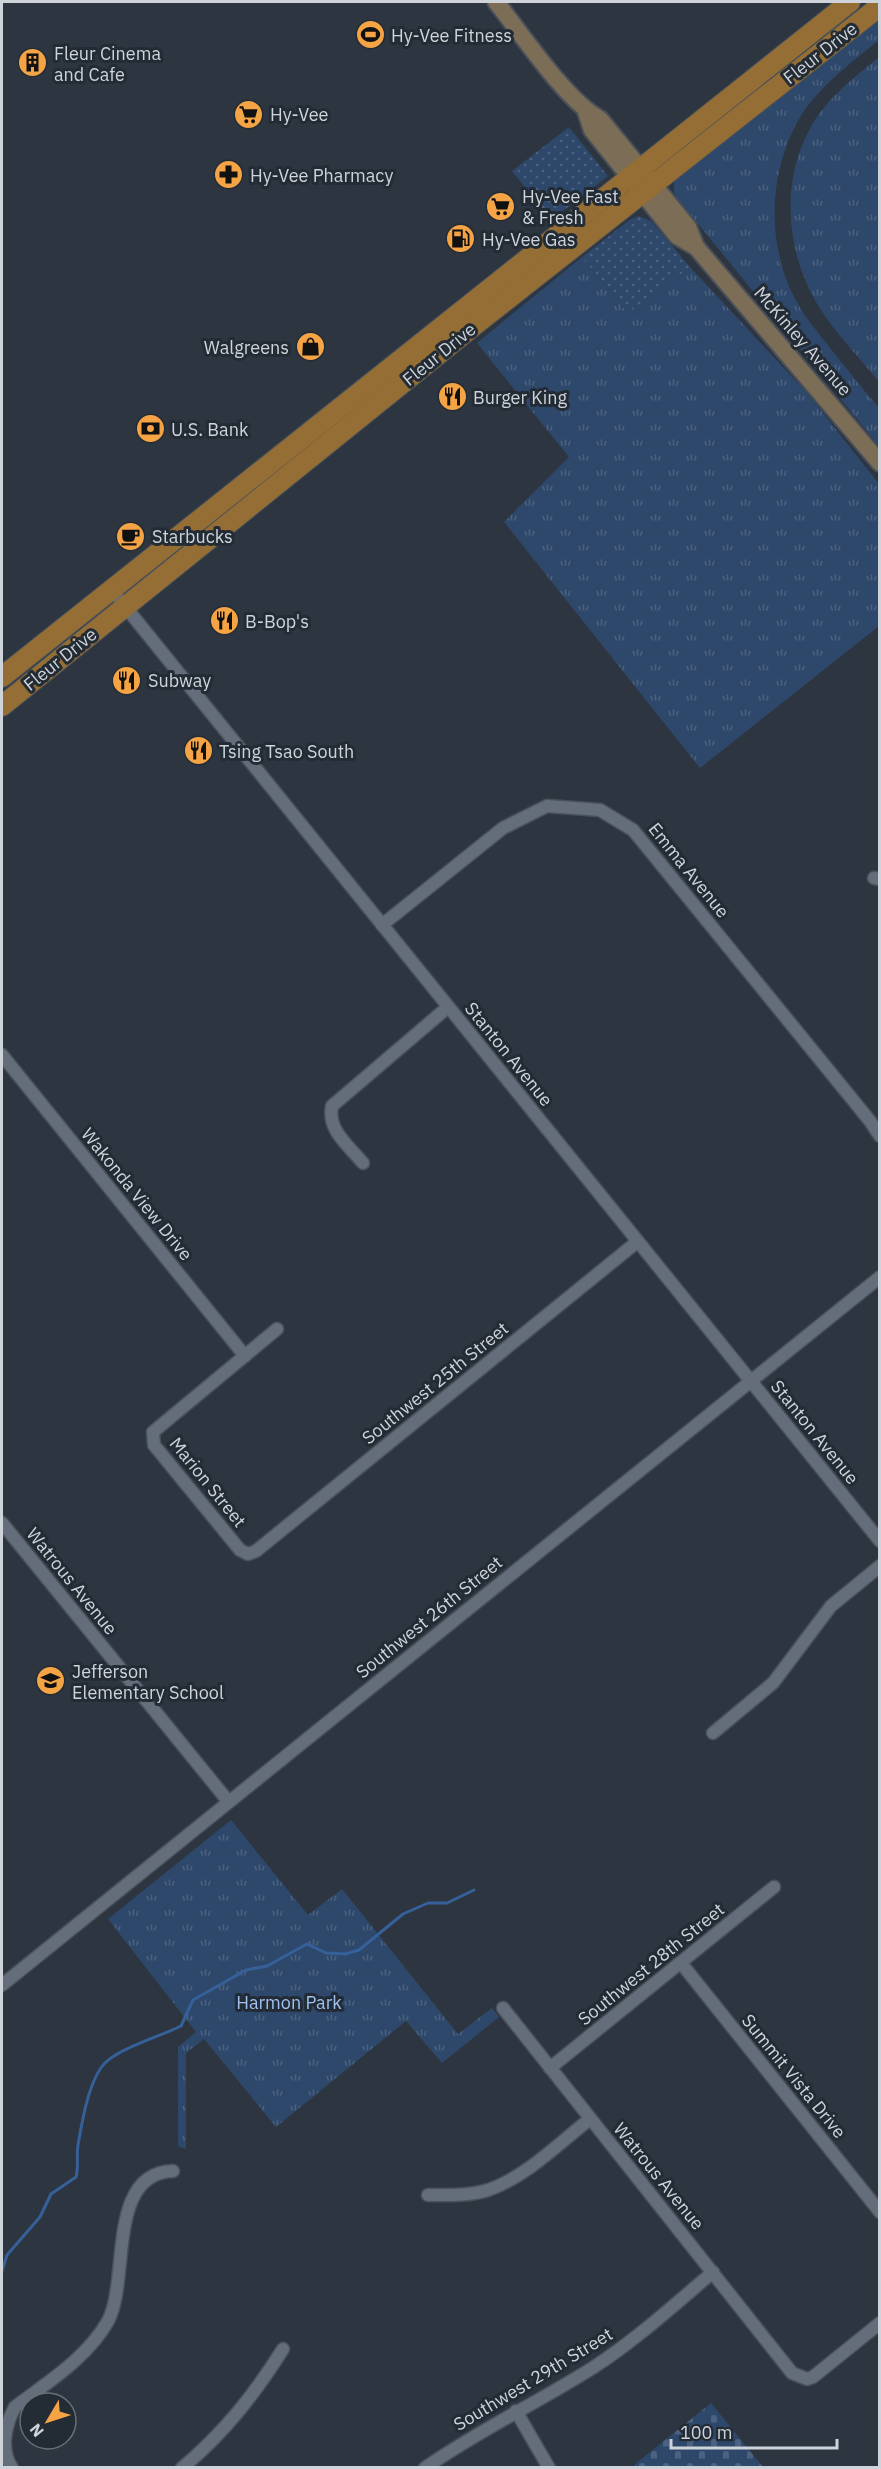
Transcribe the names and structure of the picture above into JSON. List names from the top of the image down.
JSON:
{
  "streets": {
    "main road": ["Fleur Drive", "McKinley Avenue"],
    "street": [
      "Emma Avenue",
      "Stanton Avenue",
      "Wakonda View Drive",
      "Southwest 25th Street",
      "Marion Street",
      "Watrous Avenue",
      "Southwest 26th Street",
      "Southwest 28th Street",
      "Summit Vista Drive",
      "Southwest 29th Street"
    ]
  },
  "crossings": [
    ["Fleur Drive", "McKinley Avenue"],
    ["Fleur Drive", "Stanton Avenue"],
    ["Emma Avenue", "Stanton Avenue"],
    ["Stanton Avenue", "Southwest 25th Street"],
    ["Stanton Avenue", "Southwest 26th Street"],
    ["Wakonda View Drive", "Marion Street"],
    ["Southwest 25th Street", "Marion Street"],
    ["Watrous Avenue", "Southwest 26th Street"],
    ["Watrous Avenue", "Southwest 28th Street"],
    ["Watrous Avenue", "Southwest 29th Street"],
    ["Southwest 28th Street", "Summit Vista Drive"]
  ],
  "parks": ["Harmon Park"],
  "places": {
    "sports": ["Hy-Vee Fitness"],
    "building": ["Fleur Cinema and Cafe"],
    "supermarket": ["Hy-Vee", "Hy-Vee Fast & Fresh"],
    "pharmacy": ["Hy-Vee Pharmacy"],
    "fuel station": ["Hy-Vee Gas"],
    "shop": ["Walgreens"],
    "restaurant": [
      "Burger King",
      "B-Bop's",
      "Subway",
      "Tsing Tsao South"
    ],
    "bank": ["U.S. Bank"],
    "cafe": ["Starbucks"],
    "school or university": ["Jefferson Elementary School"]
  },
  "scale_bar": "100 m",
  "north": "bottom left"
}
